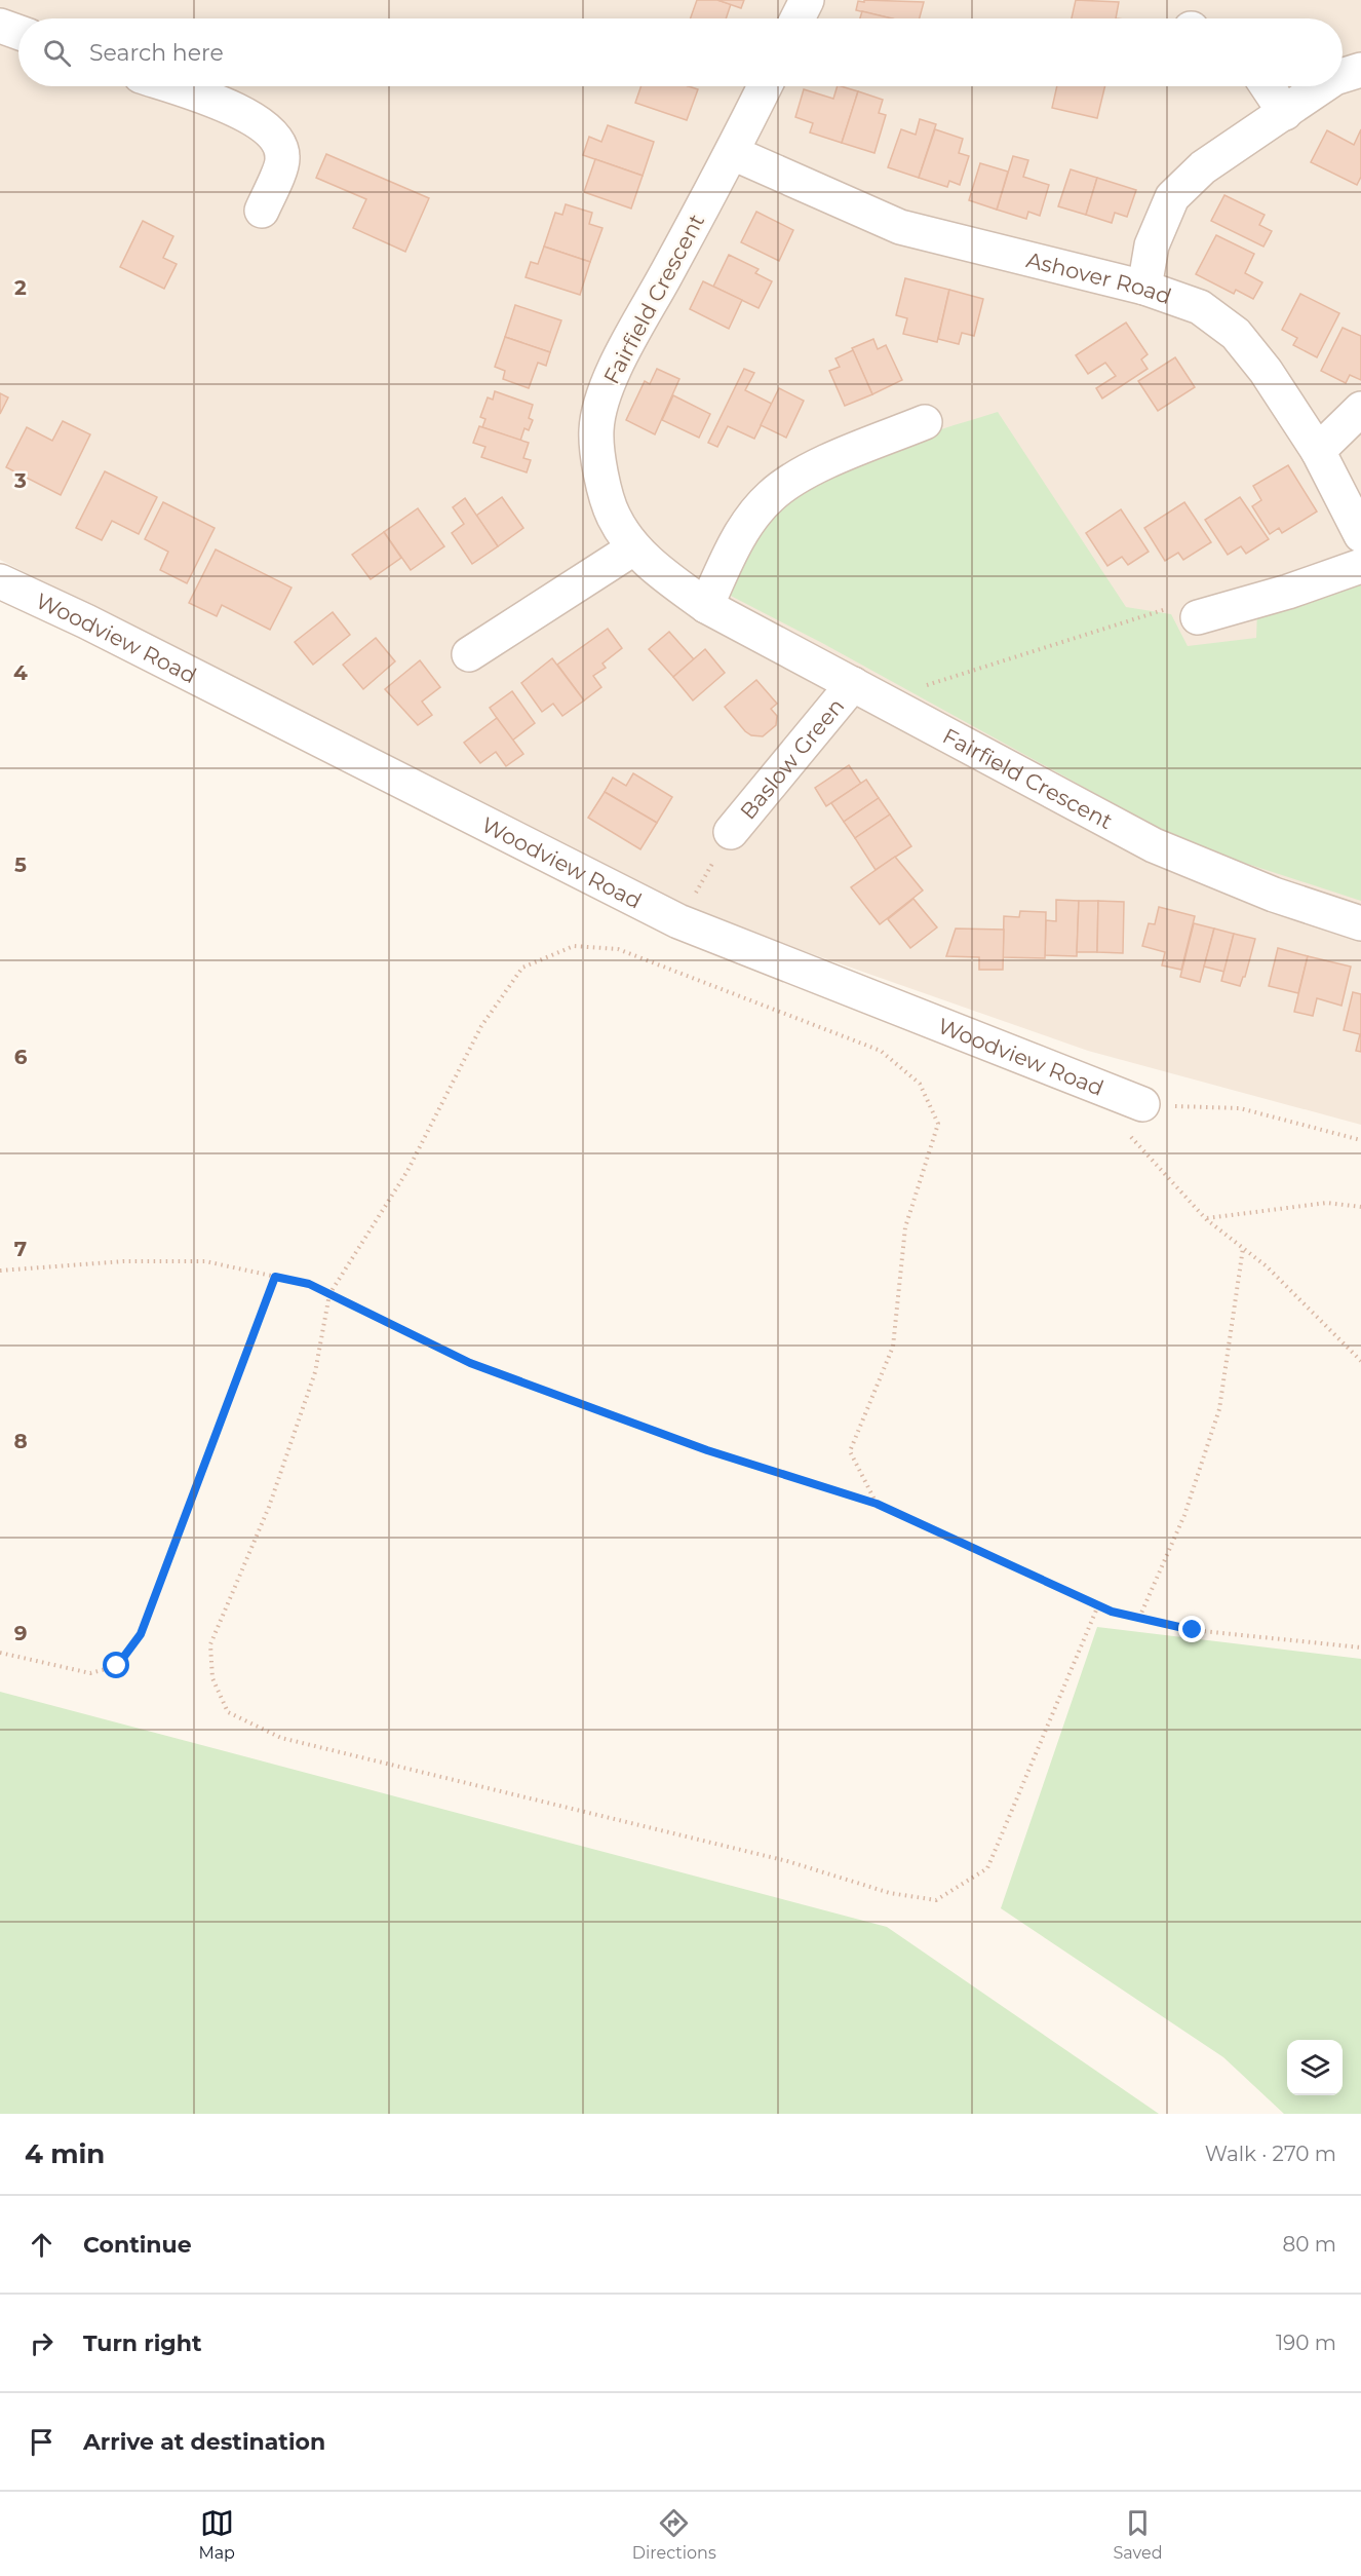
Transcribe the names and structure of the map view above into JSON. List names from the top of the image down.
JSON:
{
  "streets": {
    "street": [
      "Ashover Road",
      "Fairfield Crescent",
      "Woodview Road",
      "Baslow Green"
    ]
  },
  "crossings": [
    ["Ashover Road", "Fairfield Crescent"],
    ["Fairfield Crescent", "Baslow Green"]
  ],
  "page": {
    "search": "Search here",
    "heading": ["4 min", "Walk · 270 m"],
    "list": [
      ["Continue", "80 m"],
      ["Turn right", "190 m"],
      "Arrive at destination"
    ],
    "nav": ["Map", "Directions", "Saved"]
  },
  "grid": {
    "rows": [
      "2",
      "3",
      "4",
      "5",
      "6",
      "7",
      "8",
      "9"
    ]
  }
}
